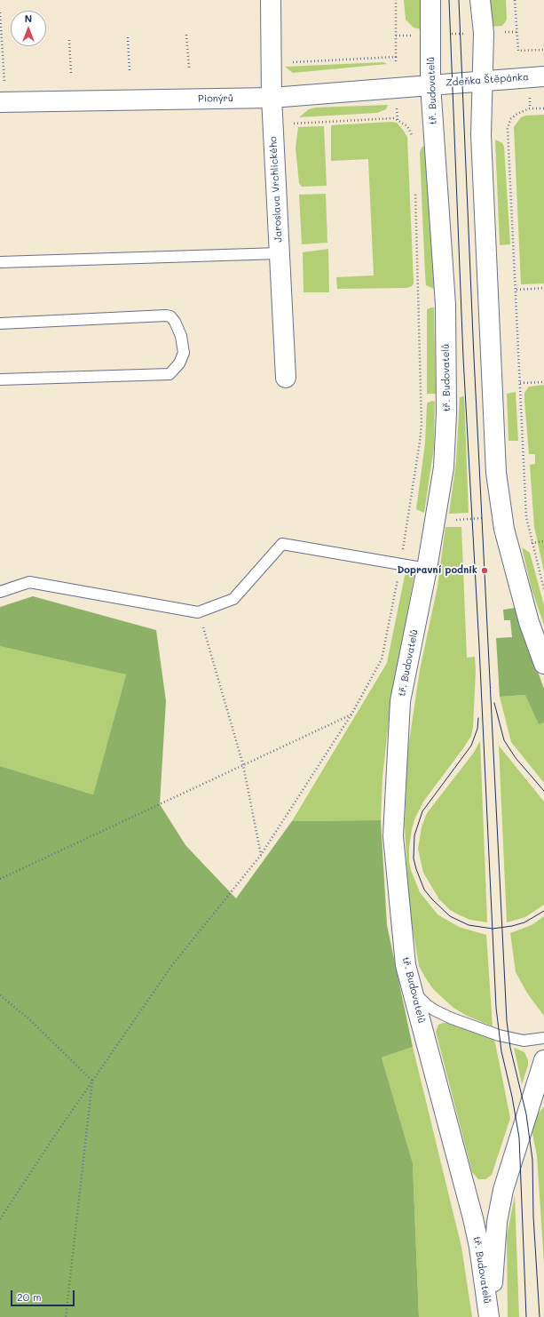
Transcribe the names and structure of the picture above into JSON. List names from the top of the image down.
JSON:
{
  "streets": {
    "street": [
      "Zdeňka Štěpánka",
      "tř. Budovatelů",
      "Pionýrů",
      "Jaroslava Vrchlického"
    ]
  },
  "crossings": [
    ["Zdeňka Štěpánka", "tř. Budovatelů"],
    ["Zdeňka Štěpánka", "Pionýrů"],
    ["tř. Budovatelů", "Pionýrů"],
    ["Pionýrů", "Jaroslava Vrchlického"]
  ],
  "places": ["Dopravní podnik"],
  "scale_bar": "20 m",
  "north": "top"
}
